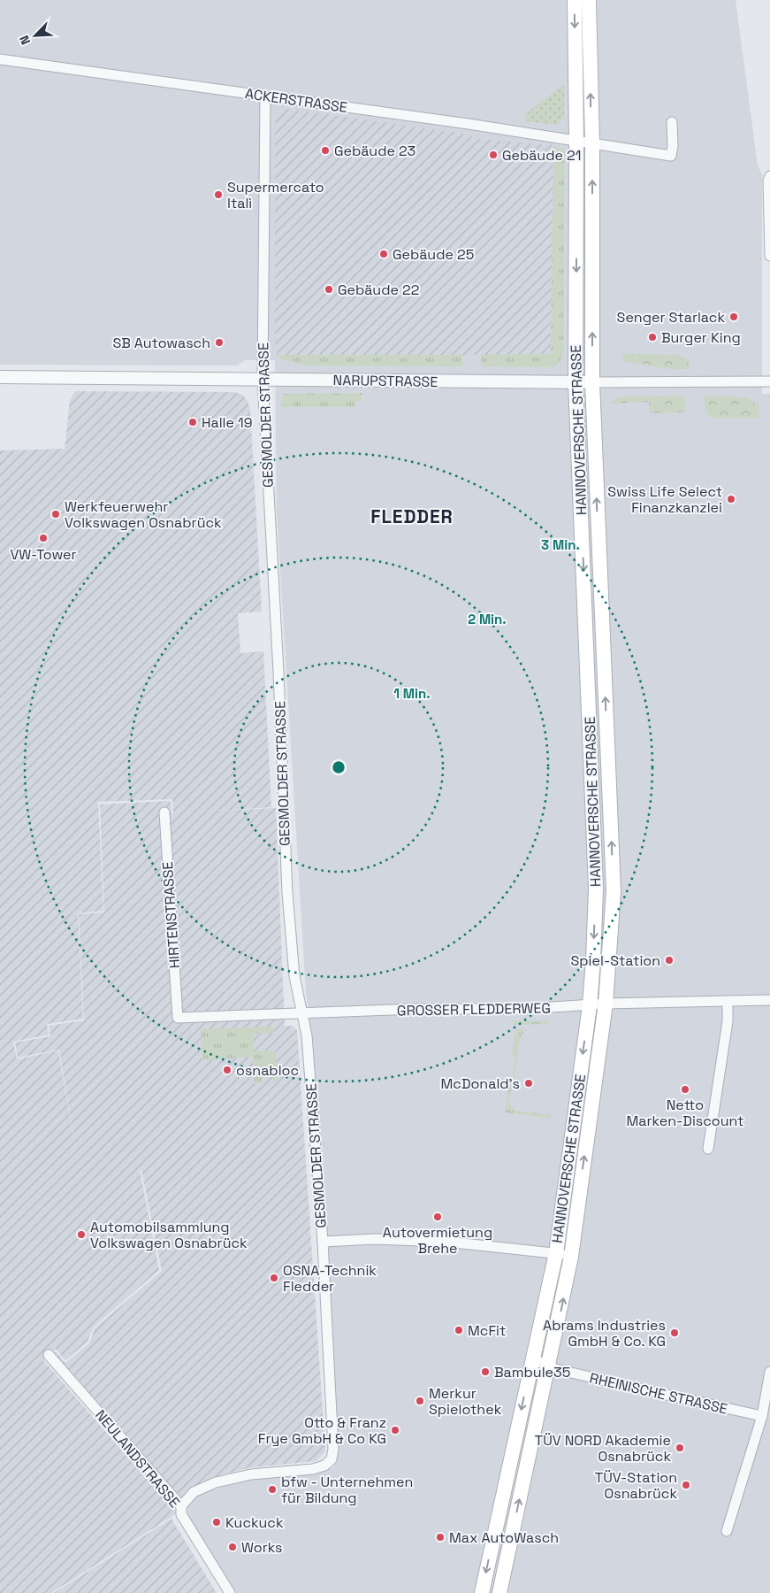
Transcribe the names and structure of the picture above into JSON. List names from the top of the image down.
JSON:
{
  "streets": {
    "main road": ["HANNOVERSCHE STRASSE"],
    "street": [
      "ACKERSTRASSE",
      "NARUPSTRASSE",
      "GESMOLDER STRASSE",
      "HIRTENSTRASSE",
      "GROSSER FLEDDERWEG",
      "RHEINISCHE STRASSE",
      "NEULANDSTRASSE"
    ]
  },
  "crossings": [
    ["ACKERSTRASSE", "GESMOLDER STRASSE"],
    ["ACKERSTRASSE", "HANNOVERSCHE STRASSE"],
    ["NARUPSTRASSE", "GESMOLDER STRASSE"],
    ["NARUPSTRASSE", "HANNOVERSCHE STRASSE"],
    ["GESMOLDER STRASSE", "GROSSER FLEDDERWEG"],
    ["GESMOLDER STRASSE", "NEULANDSTRASSE"],
    ["HANNOVERSCHE STRASSE", "GROSSER FLEDDERWEG"],
    ["HANNOVERSCHE STRASSE", "RHEINISCHE STRASSE"],
    ["HIRTENSTRASSE", "GROSSER FLEDDERWEG"]
  ],
  "districts": ["FLEDDER"],
  "places": [
    "Gebäude 23",
    "Gebäude 21",
    "Supermercato Italì",
    "Gebäude 25",
    "Gebäude 22",
    "Senger Starlack",
    "Burger King",
    "SB Autowasch",
    "Halle 19",
    "Swiss Life Select Finanzkanzlei",
    "Werkfeuerwehr Volkswagen Osnabrück",
    "VW-Tower",
    "Spiel-Station",
    "osnabloc",
    "McDonald's",
    "Netto Marken-Discount",
    "Autovermietung Brehe",
    "Automobilsammlung Volkswagen Osnabrück",
    "OSNA-Technik Fledder",
    "McFit",
    "Abrams Industries GmbH & Co. KG",
    "Bambule35",
    "Merkur Spielothek",
    "Otto & Franz Frye GmbH & Co KG",
    "TÜV NORD Akademie Osnabrück",
    "TÜV-Station Osnabrück",
    "bfw - Unternehmen für Bildung",
    "Kuckuck",
    "Max AutoWasch",
    "Works"
  ],
  "north": "bottom left",
  "rings": ["3 Min.", "2 Min.", "1 Min."]
}
